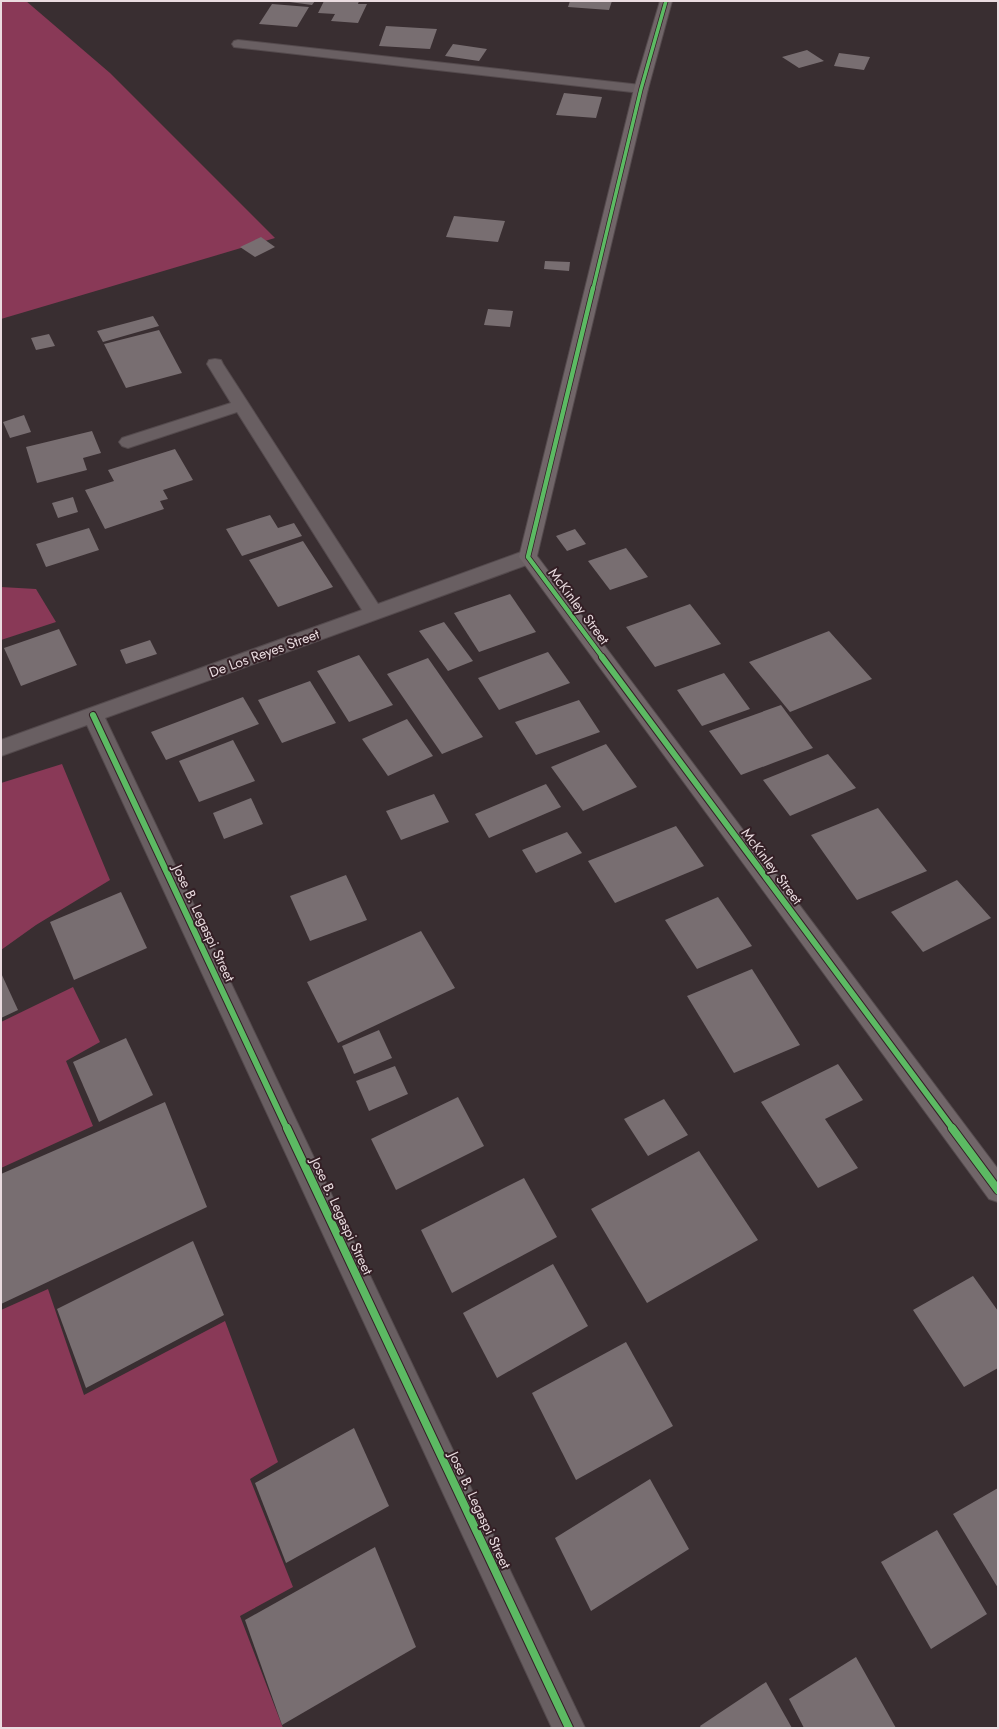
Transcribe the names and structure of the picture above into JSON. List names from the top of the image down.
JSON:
{
  "streets": {
    "street": ["McKinley Street", "De Los Reyes Street", "Jose B. Legaspi Street"]
  },
  "crossings": [
    ["McKinley Street", "De Los Reyes Street"],
    ["De Los Reyes Street", "Jose B. Legaspi Street"]
  ]
}
